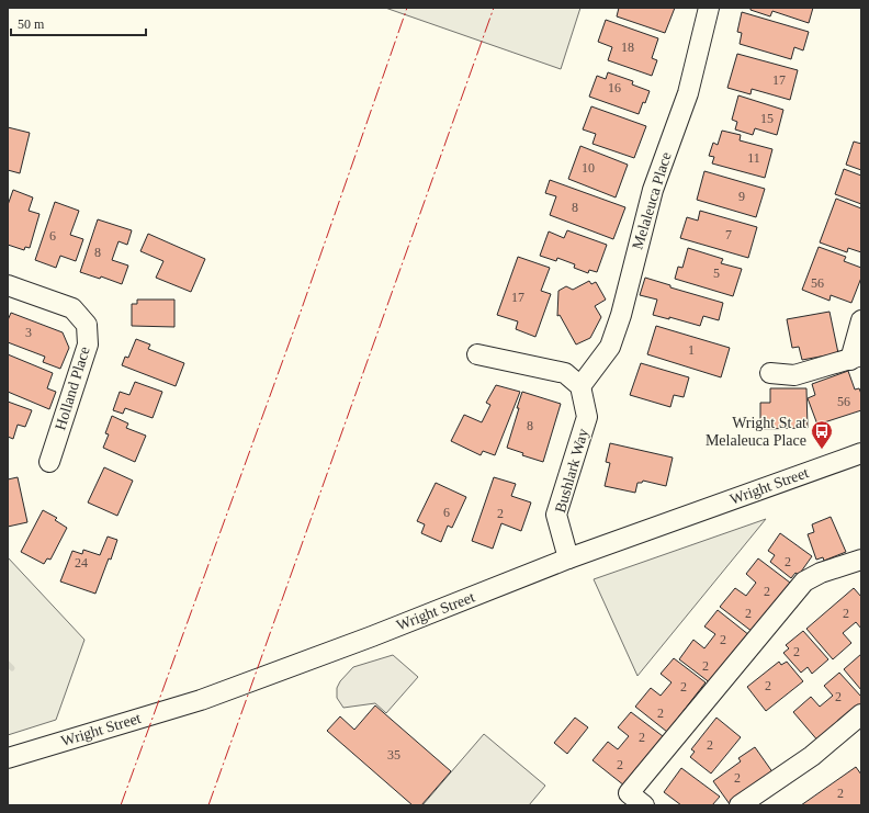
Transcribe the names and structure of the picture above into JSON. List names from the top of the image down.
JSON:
{
  "streets": {
    "street": [
      "Melaleuca Place",
      "Holland Place",
      "Bushlark Way",
      "Wright Street"
    ]
  },
  "crossings": [
    ["Melaleuca Place", "Bushlark Way"],
    ["Bushlark Way", "Wright Street"]
  ],
  "places": {
    "bus stop": ["Wright St at Melaleuca Place"]
  },
  "house_numbers": [
    "18",
    "17",
    "16",
    "15",
    "11",
    "10",
    "9",
    "8",
    "7",
    "6",
    "8",
    "5",
    "56",
    "17",
    "3",
    "1",
    "56",
    "8",
    "6",
    "2",
    "2",
    "24",
    "2",
    "2",
    "2",
    "2",
    "2",
    "2",
    "2",
    "2",
    "2",
    "2",
    "2",
    "2",
    "35",
    "2",
    "2",
    "2"
  ],
  "scale_bar": "50 m"
}
